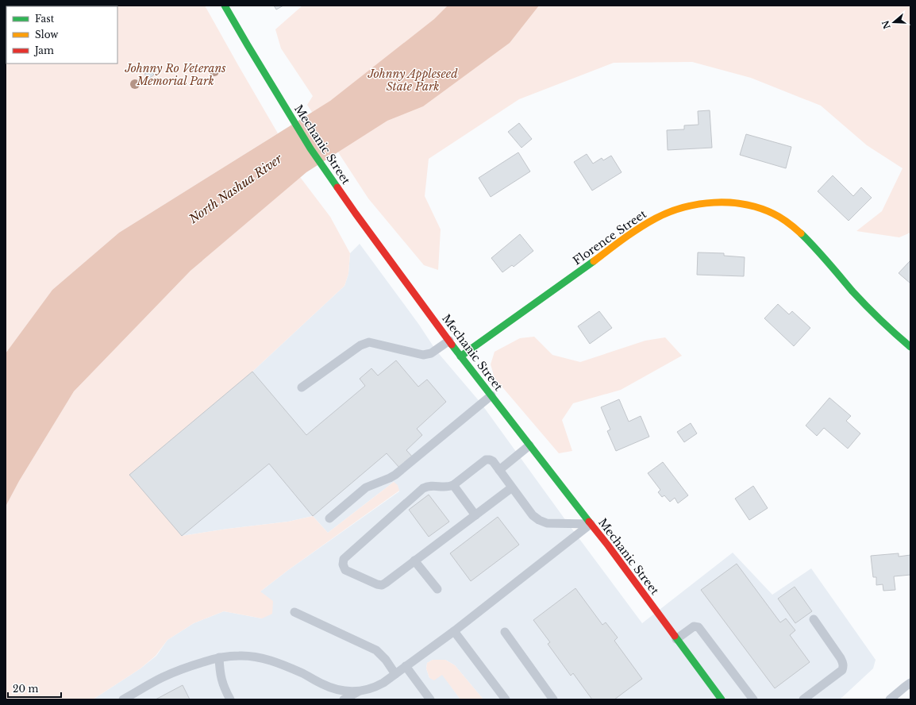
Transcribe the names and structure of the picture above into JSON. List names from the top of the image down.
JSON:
{
  "streets": {
    "main road": ["Mechanic Street", "Florence Street"]
  },
  "crossings": [
    ["Mechanic Street", "Florence Street"]
  ],
  "water": ["North Nashua River"],
  "parks": ["Johnny Ro Veterans Memorial Park", "Johnny Appleseed State Park"],
  "legend": ["Fast", "Slow", "Jam"],
  "scale_bar": "20 m",
  "north": "left"
}
